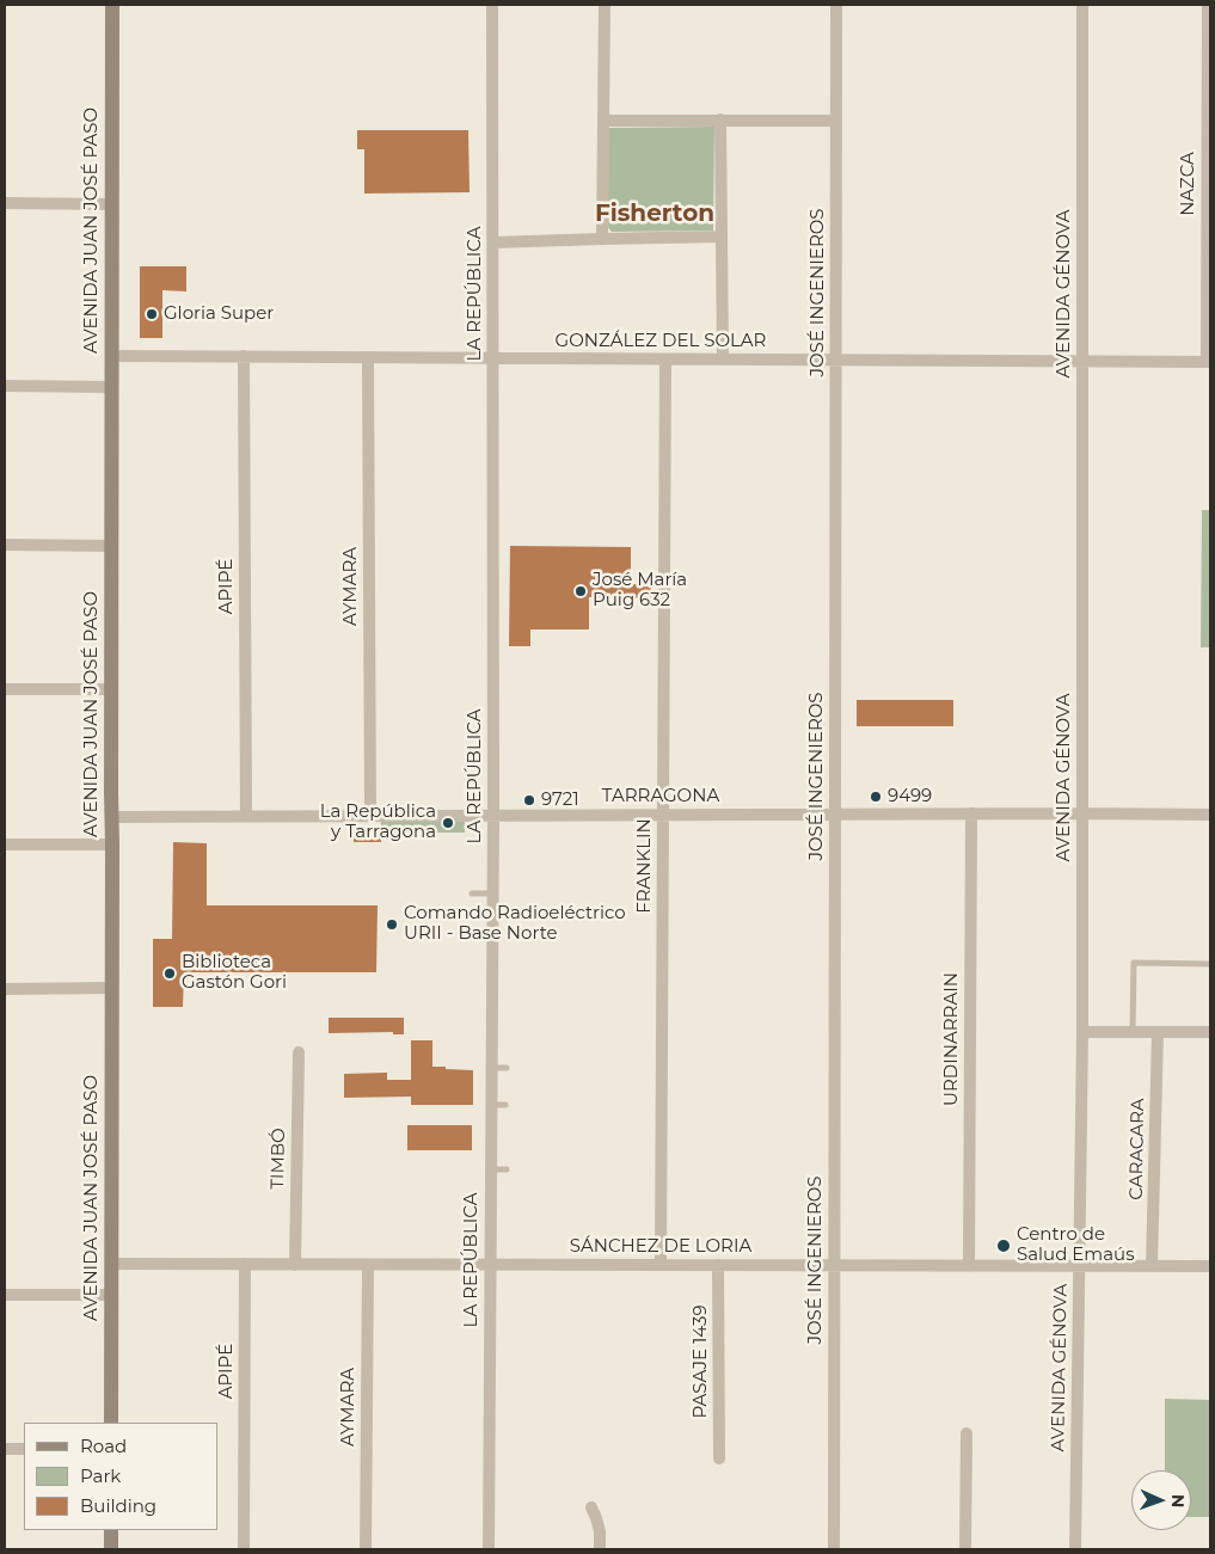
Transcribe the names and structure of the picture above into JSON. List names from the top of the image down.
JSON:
{
  "streets": {
    "main road": ["AVENIDA JUAN JOSÉ PASO"],
    "street": [
      "NAZCA",
      "JOSÉ INGENIEROS",
      "LA REPÚBLICA",
      "AVENIDA GÉNOVA",
      "GONZÁLEZ DEL SOLAR",
      "APIPÉ",
      "AYMARA",
      "TARRAGONA",
      "FRANKLIN",
      "URDINARRAIN",
      "CARACARA",
      "TIMBÓ",
      "SÁNCHEZ DE LORIA",
      "PASAJE 1439"
    ]
  },
  "crossings": [
    ["NAZCA", "GONZÁLEZ DEL SOLAR"],
    ["AVENIDA JUAN JOSÉ PASO", "GONZÁLEZ DEL SOLAR"],
    ["AVENIDA JUAN JOSÉ PASO", "TARRAGONA"],
    ["AVENIDA JUAN JOSÉ PASO", "SÁNCHEZ DE LORIA"],
    ["JOSÉ INGENIEROS", "GONZÁLEZ DEL SOLAR"],
    ["JOSÉ INGENIEROS", "TARRAGONA"],
    ["JOSÉ INGENIEROS", "SÁNCHEZ DE LORIA"],
    ["LA REPÚBLICA", "GONZÁLEZ DEL SOLAR"],
    ["LA REPÚBLICA", "TARRAGONA"],
    ["LA REPÚBLICA", "SÁNCHEZ DE LORIA"],
    ["AVENIDA GÉNOVA", "GONZÁLEZ DEL SOLAR"],
    ["AVENIDA GÉNOVA", "TARRAGONA"],
    ["AVENIDA GÉNOVA", "SÁNCHEZ DE LORIA"],
    ["GONZÁLEZ DEL SOLAR", "APIPÉ"],
    ["GONZÁLEZ DEL SOLAR", "AYMARA"],
    ["GONZÁLEZ DEL SOLAR", "FRANKLIN"],
    ["APIPÉ", "TARRAGONA"],
    ["APIPÉ", "SÁNCHEZ DE LORIA"],
    ["AYMARA", "TARRAGONA"],
    ["AYMARA", "SÁNCHEZ DE LORIA"],
    ["TARRAGONA", "FRANKLIN"],
    ["TARRAGONA", "URDINARRAIN"],
    ["FRANKLIN", "SÁNCHEZ DE LORIA"],
    ["URDINARRAIN", "SÁNCHEZ DE LORIA"],
    ["CARACARA", "SÁNCHEZ DE LORIA"],
    ["TIMBÓ", "SÁNCHEZ DE LORIA"],
    ["SÁNCHEZ DE LORIA", "PASAJE 1439"]
  ],
  "districts": ["Fisherton"],
  "places": [
    "Gloria Super",
    "José María Puig 632",
    "9499",
    "9721",
    "La República y Tarragona",
    "Comando Radioeléctrico URII - Base Norte",
    "Biblioteca Gastón Gori",
    "Centro de Salud Emaús"
  ],
  "legend": ["Road", "Park", "Building"],
  "north": "right"
}
